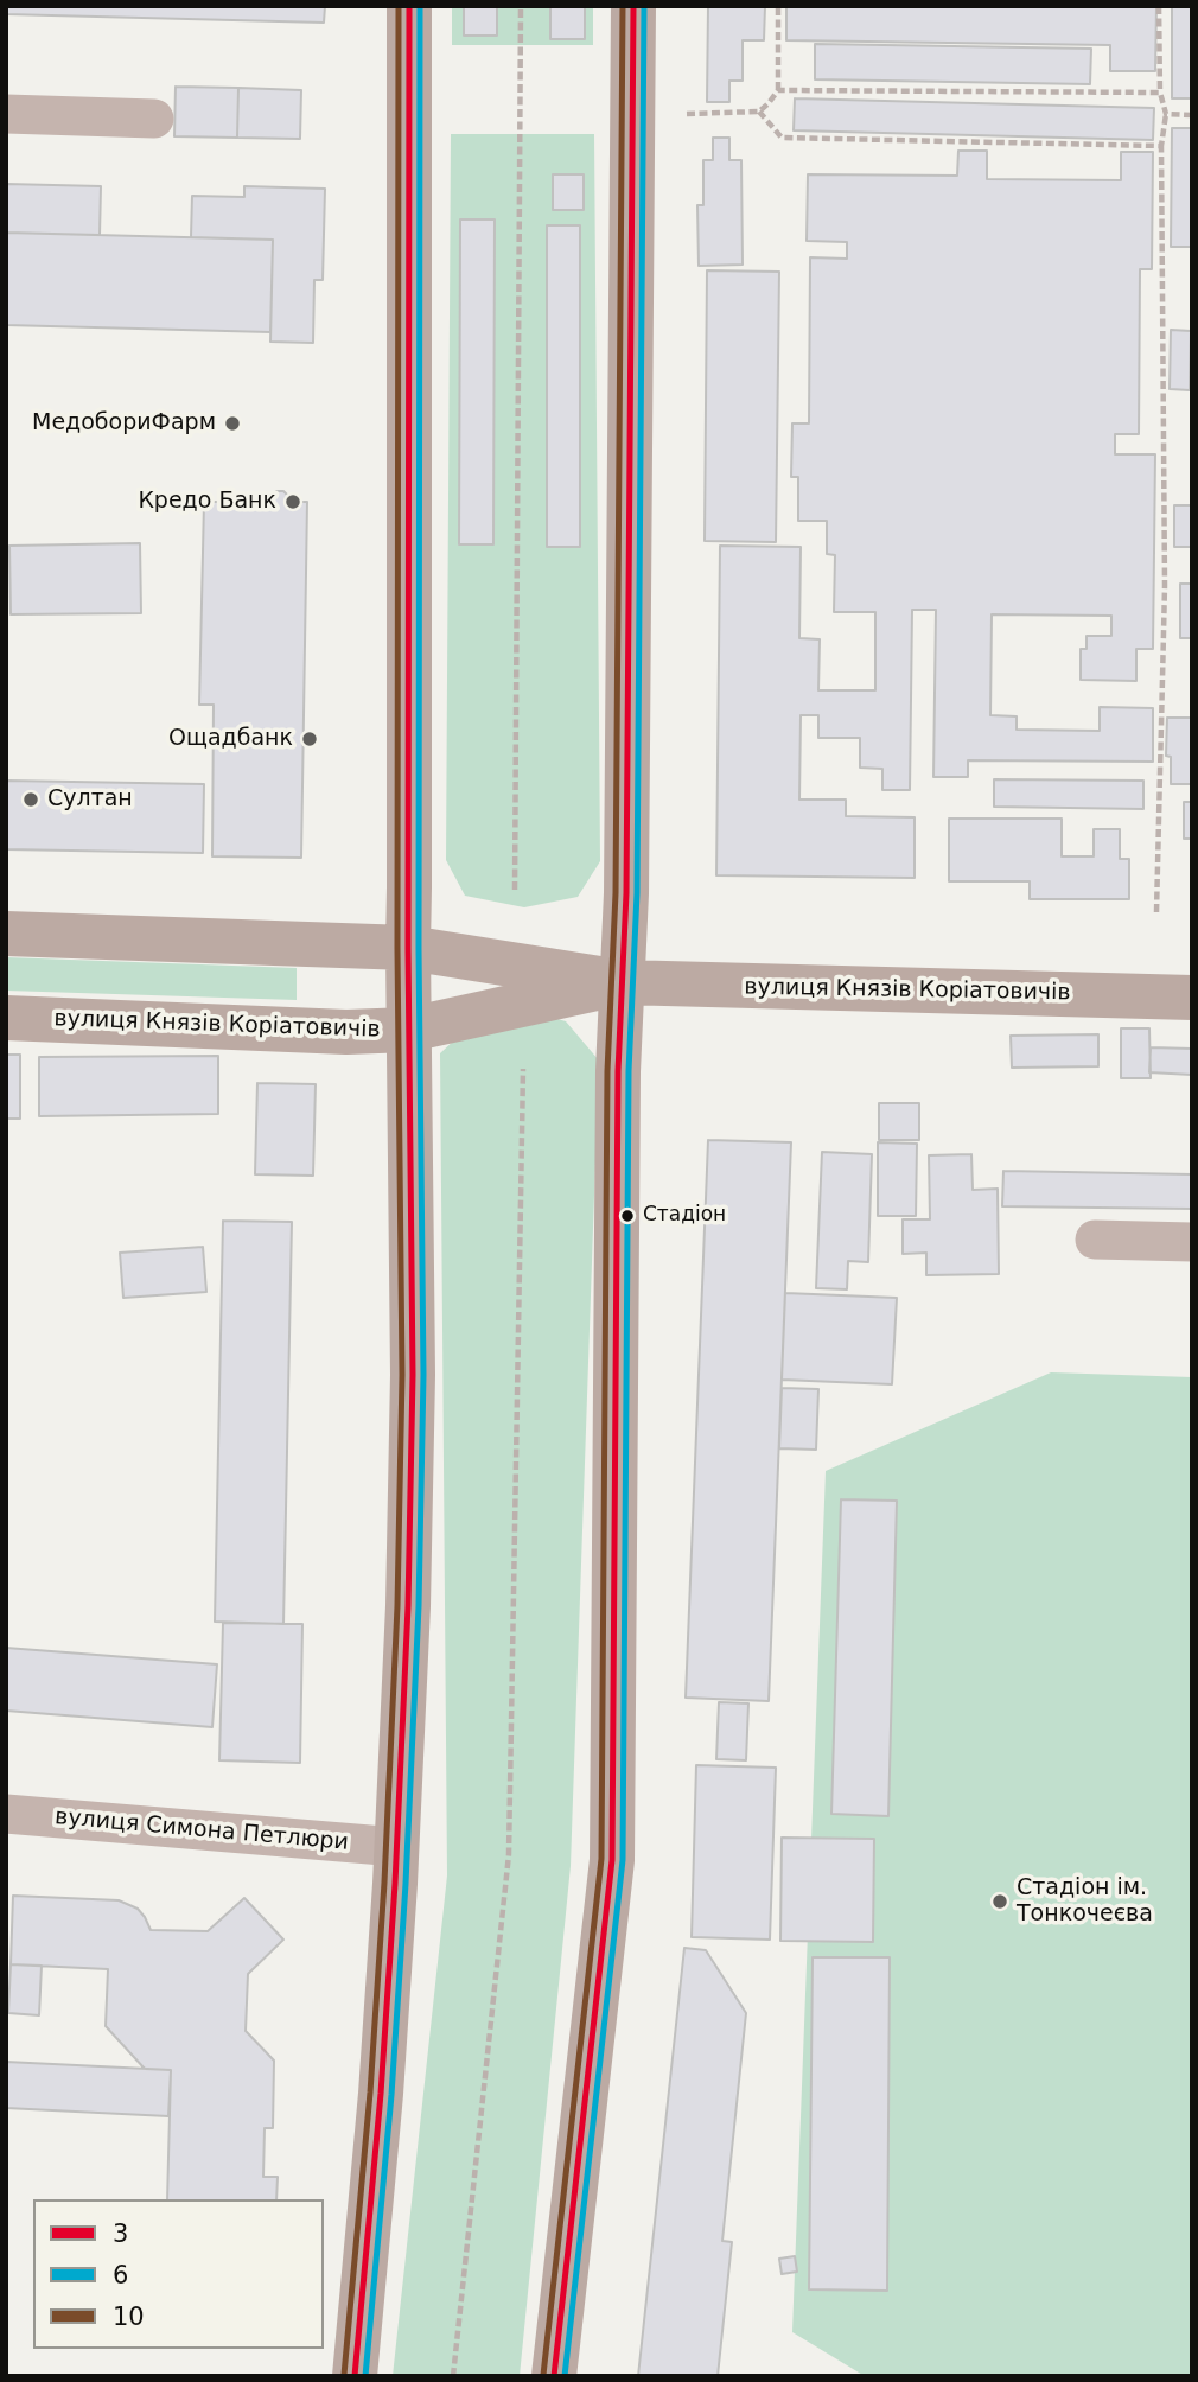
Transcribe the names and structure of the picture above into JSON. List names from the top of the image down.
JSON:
{
  "streets": {
    "main road": ["вулиця Князів Коріатовичів"],
    "street": ["вулиця Симона Петлюри"]
  },
  "places": [
    "МедобориФарм",
    "Кредо Банк",
    "Ощадбанк",
    "Султан",
    "Стадіон",
    "Стадіон ім. Тонкочеєва"
  ],
  "lines": ["transit line 3", "transit line 6", "transit line 10"],
  "legend": ["3", "6", "10"]
}
